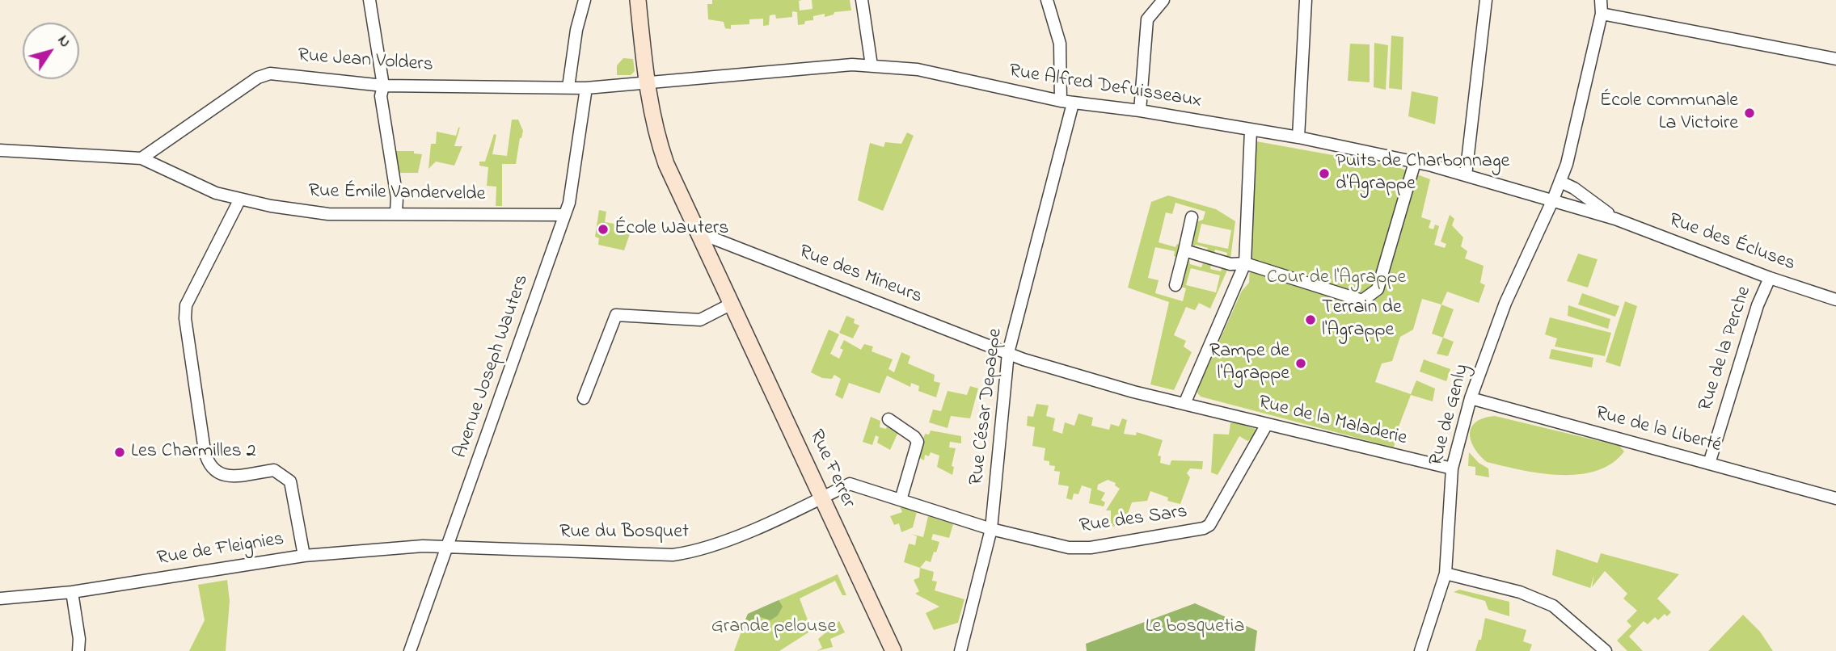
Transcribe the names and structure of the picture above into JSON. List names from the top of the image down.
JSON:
{
  "streets": {
    "main road": ["Rue Ferrer"],
    "street": [
      "Rue Jean Volders",
      "Rue Alfred Defuisseaux",
      "Rue Émile Vandervelde",
      "Rue des Écluses",
      "Rue des Mineurs",
      "Rue de la Perche",
      "Avenue Joseph Wauters",
      "Rue César Depaepe",
      "Rue de Genly",
      "Rue de la Maladerie",
      "Rue de la Liberté",
      "Rue des Sars",
      "Rue du Bosquet",
      "Rue de Fleignies"
    ]
  },
  "crossings": [
    ["Rue Jean Volders", "Rue Alfred Defuisseaux"],
    ["Rue Jean Volders", "Rue Émile Vandervelde"],
    ["Rue Jean Volders", "Avenue Joseph Wauters"],
    ["Rue Jean Volders", "Rue Ferrer"],
    ["Rue Alfred Defuisseaux", "Rue des Écluses"],
    ["Rue Alfred Defuisseaux", "Rue César Depaepe"],
    ["Rue Alfred Defuisseaux", "Rue de Genly"],
    ["Rue Alfred Defuisseaux", "Rue Ferrer"],
    ["Rue Émile Vandervelde", "Avenue Joseph Wauters"],
    ["Rue des Écluses", "Rue de la Perche"],
    ["Rue des Mineurs", "Rue César Depaepe"],
    ["Rue des Mineurs", "Rue de la Maladerie"],
    ["Rue des Mineurs", "Rue Ferrer"],
    ["Rue de la Perche", "Rue de la Liberté"],
    ["Avenue Joseph Wauters", "Rue du Bosquet"],
    ["Avenue Joseph Wauters", "Rue de Fleignies"],
    ["Rue César Depaepe", "Rue de la Maladerie"],
    ["Rue César Depaepe", "Rue des Sars"],
    ["Rue de Genly", "Rue de la Maladerie"],
    ["Rue de Genly", "Rue de la Liberté"],
    ["Rue de la Maladerie", "Rue des Sars"],
    ["Rue Ferrer", "Rue des Sars"],
    ["Rue Ferrer", "Rue du Bosquet"],
    ["Rue des Sars", "Rue du Bosquet"],
    ["Rue du Bosquet", "Rue de Fleignies"]
  ],
  "parks": ["Cour de l'Agrappe", "Grande pelouse", "Le bosquetia"],
  "places": [
    "École communale La Victoire",
    "Puits de Charbonnage d'Agrappe",
    "École Wauters",
    "Terrain de l'Agrappe",
    "Rampe de l'Agrappe",
    "Les Charmilles 2"
  ],
  "north": "top right"
}
